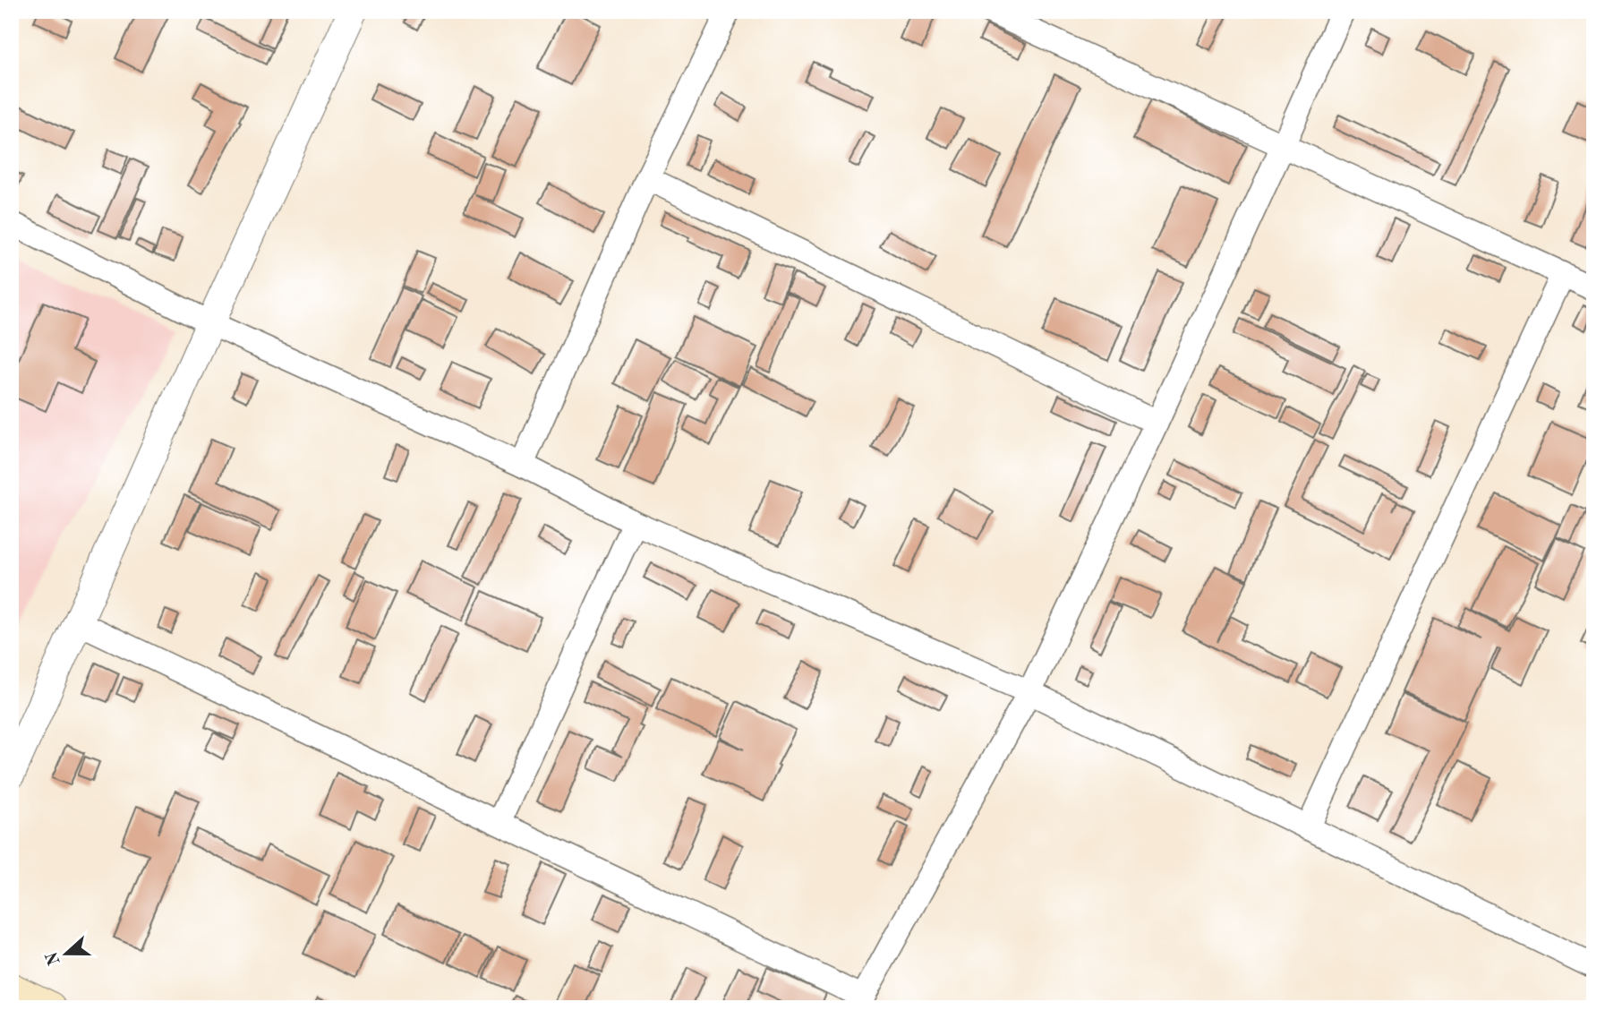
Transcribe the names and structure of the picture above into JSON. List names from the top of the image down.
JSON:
{
  "north": "left"
}
